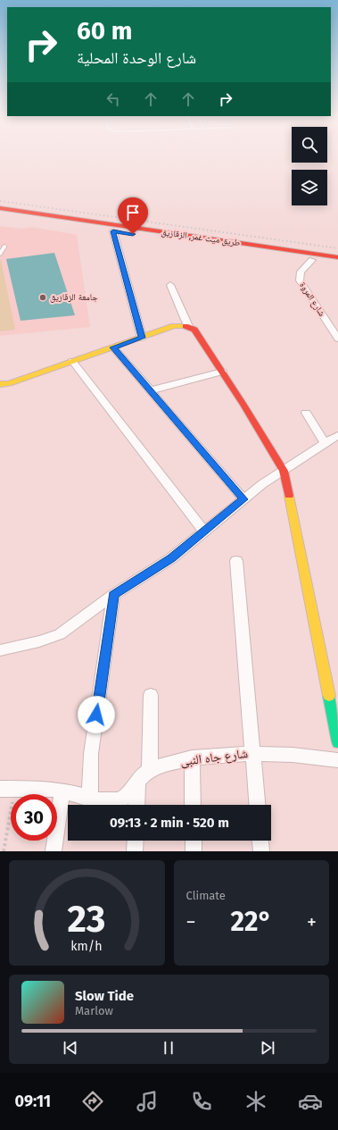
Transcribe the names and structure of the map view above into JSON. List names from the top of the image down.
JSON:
{
  "streets": {
    "main road": ["طريق ميت غمر, الزقازيق"],
    "street": ["شارع المروة", "شارع جاه النبى"]
  },
  "crossings": [
    ["طريق ميت غمر, الزقازيق", "شارع المروة"]
  ],
  "places": ["جامعة الزقازيق"],
  "page": {
    "turn": ["60 m", "شارع الوحدة المحلية"],
    "limit": "30",
    "trip": "09:13 · 2 min · 520 m",
    "tile": "Climate",
    "heat": ["−", "22°", "+"],
    "song": ["Slow Tide", "Marlow"],
    "tabs": "09:11",
    "gauge": ["23", "km/h"]
  }
}
